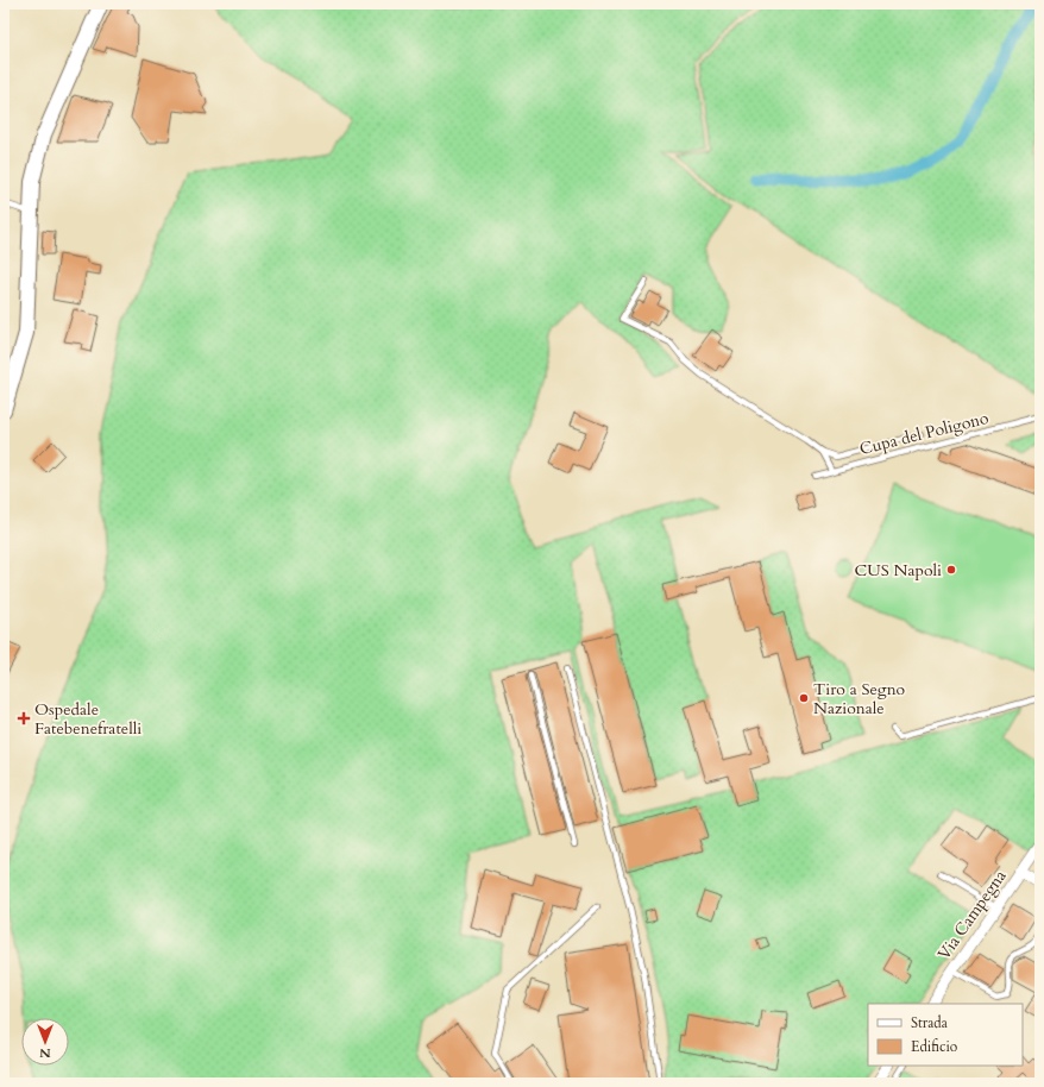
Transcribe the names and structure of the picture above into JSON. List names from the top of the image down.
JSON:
{
  "streets": {
    "street": ["Via Campegna"],
    "lane": ["Cupa del Poligono"]
  },
  "places": {
    "other": ["CUS Napoli", "Tiro a Segno Nazionale"],
    "health": ["Ospedale Fatebenefratelli"]
  },
  "legend": ["Strada", "Edificio"],
  "north": "bottom"
}
